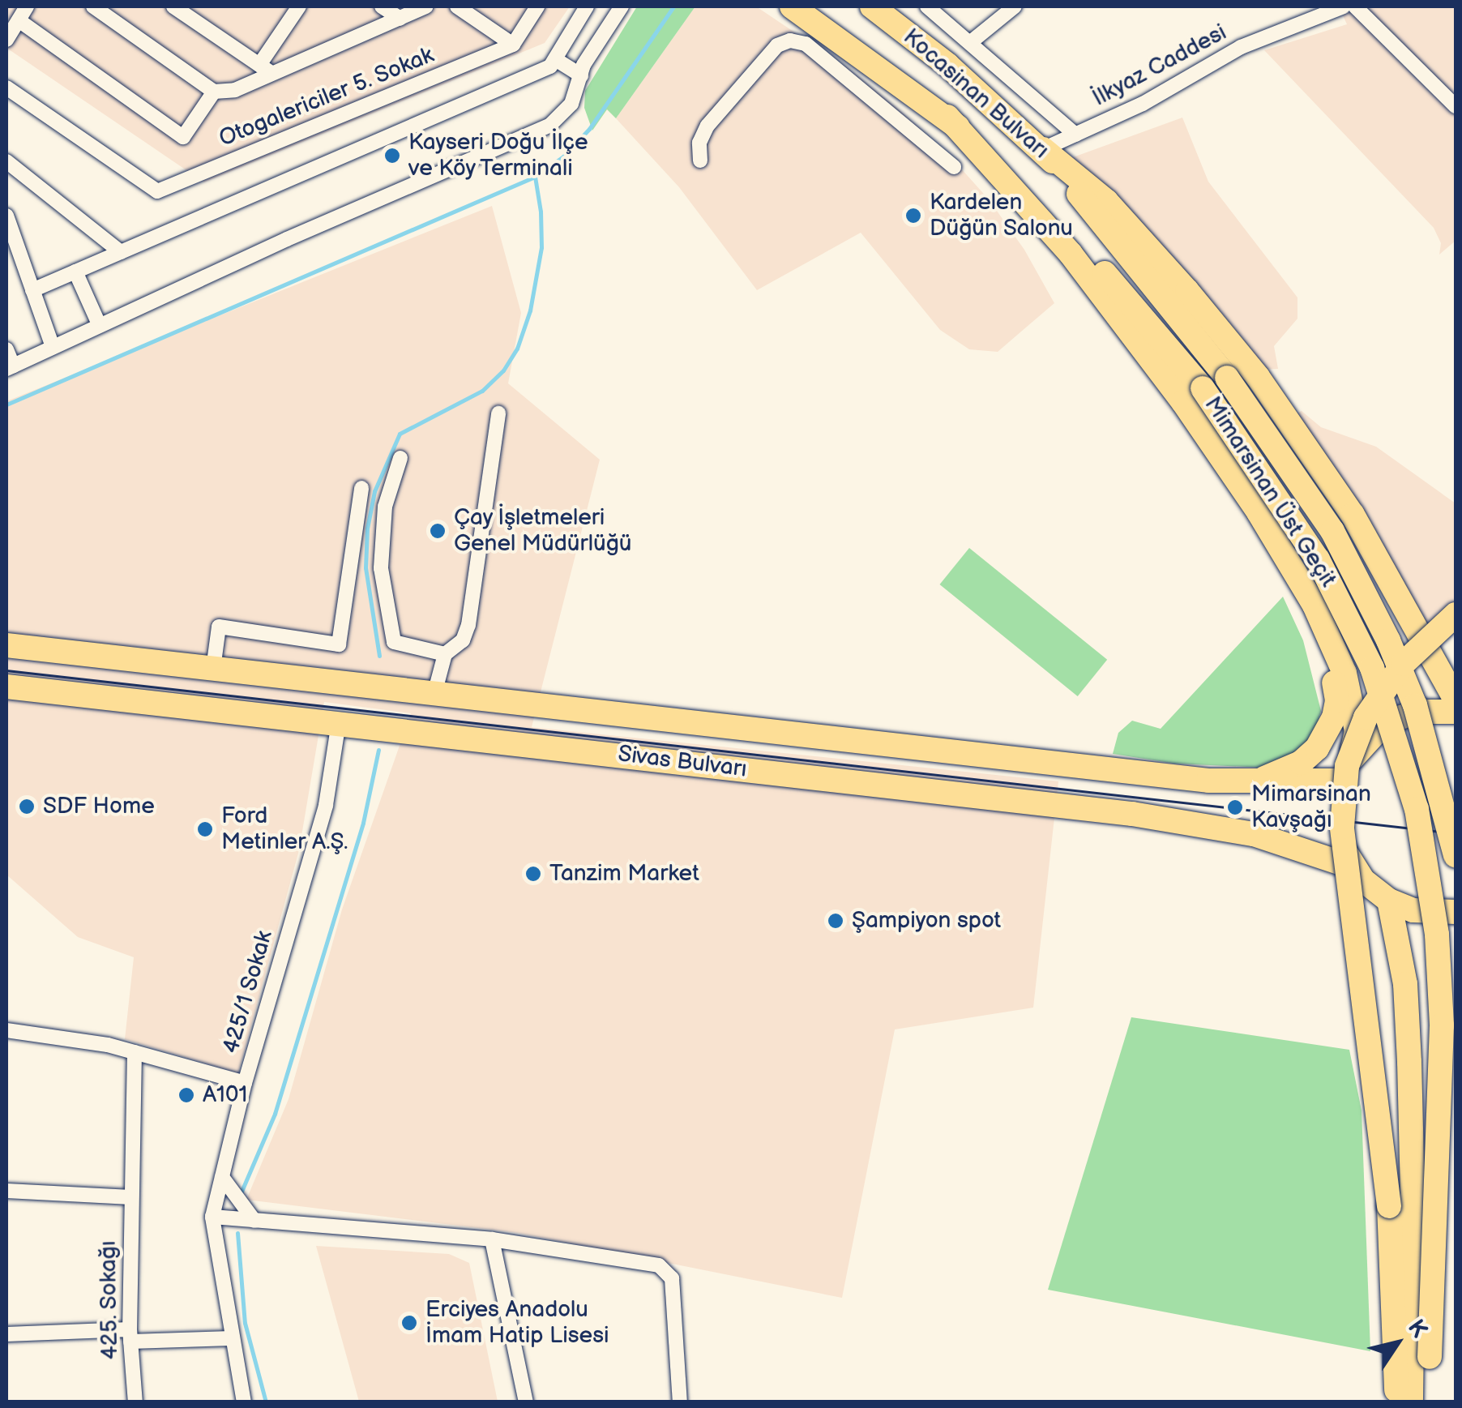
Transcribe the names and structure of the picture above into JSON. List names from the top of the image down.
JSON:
{
  "streets": {
    "highway": ["Kocasinan Bulvarı", "Mimarsinan Üst Geçit", "Sivas Bulvarı"],
    "street": [
      "İlkyaz Caddesi",
      "Otogalericiler 5. Sokak",
      "425/1 Sokak",
      "425. Sokağı"
    ]
  },
  "crossings": [
    ["İlkyaz Caddesi", "Kocasinan Bulvarı"],
    ["Kocasinan Bulvarı", "Mimarsinan Üst Geçit"],
    ["Sivas Bulvarı", "425/1 Sokak"],
    ["425/1 Sokak", "425. Sokağı"]
  ],
  "places": [
    "Kayseri Doğu İlçe ve Köy Terminali",
    "Kardelen Düğün Salonu",
    "Çay İşletmeleri Genel Müdürlüğü",
    "SDF Home",
    "Mimarsinan Kavşağı",
    "Ford Metinler A.Ş.",
    "Tanzim Market",
    "Şampiyon spot",
    "A101",
    "Erciyes Anadolu İmam Hatip Lisesi"
  ],
  "north": "top right"
}
